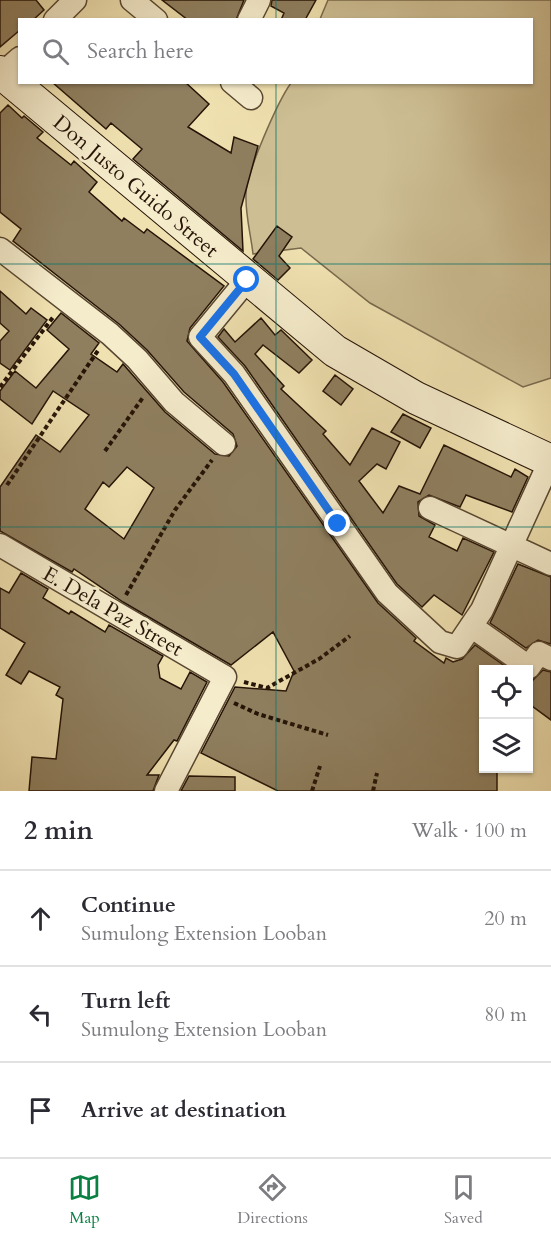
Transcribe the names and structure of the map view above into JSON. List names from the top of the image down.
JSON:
{
  "streets": {
    "street": ["Don Justo Guido Street", "E. Dela Paz Street"]
  },
  "page": {
    "search": "Search here",
    "heading": ["2 min", "Walk · 100 m"],
    "list": [
      ["Continue", "Sumulong Extension Looban", "20 m"],
      ["Turn left", "Sumulong Extension Looban", "80 m"],
      "Arrive at destination"
    ],
    "nav": ["Map", "Directions", "Saved"]
  }
}
